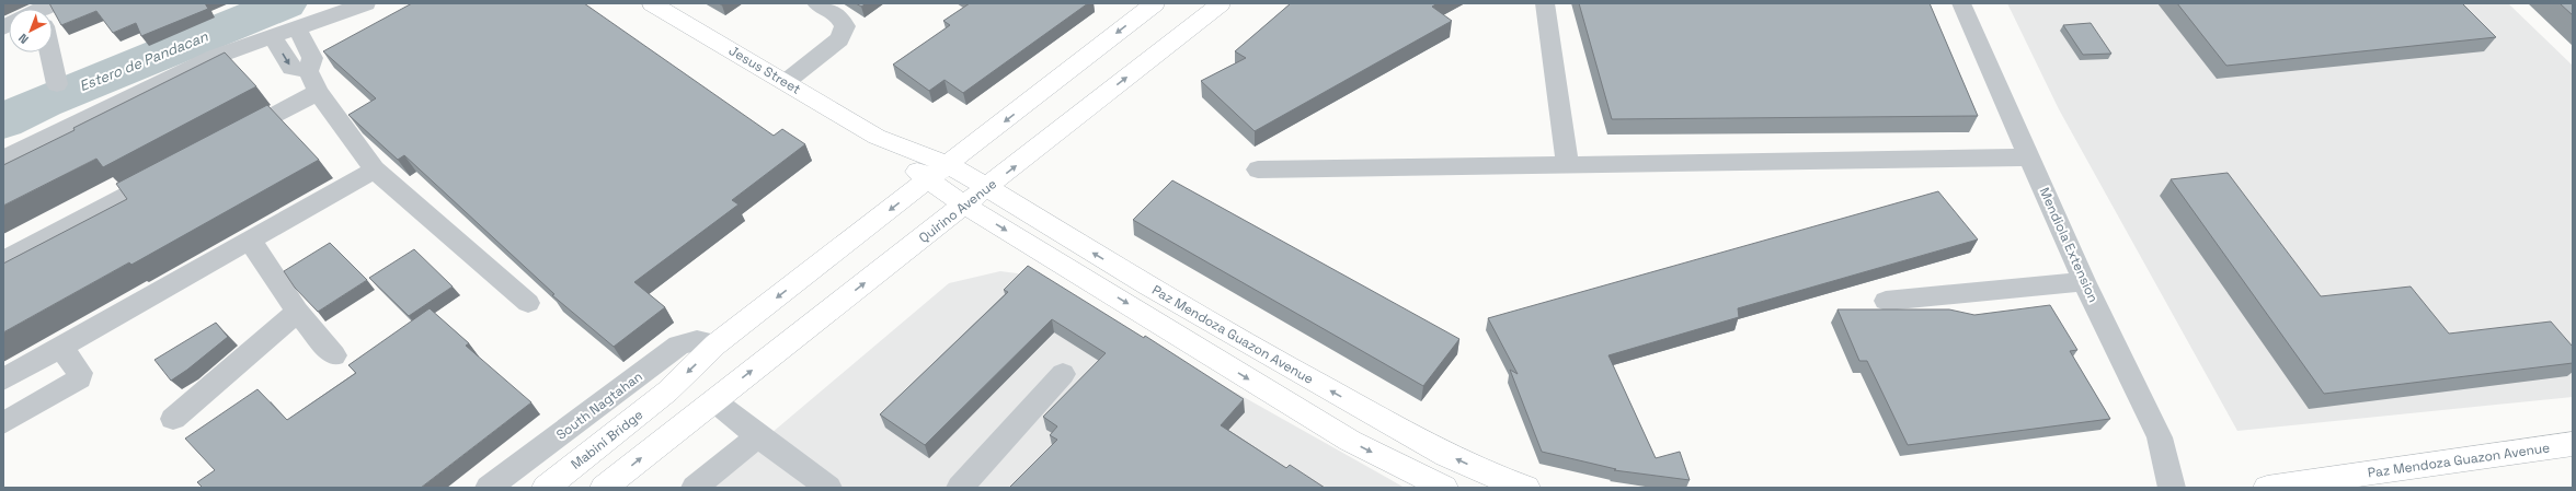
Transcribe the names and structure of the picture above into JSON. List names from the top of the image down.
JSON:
{
  "streets": {
    "main road": [
      "Jesus Street",
      "Quirino Avenue",
      "Paz Mendoza Guazon Avenue",
      "Mabini Bridge"
    ],
    "street": ["Mendiola Extension", "South Nagtahan"]
  },
  "crossings": [
    ["Jesus Street", "Paz Mendoza Guazon Avenue"],
    ["Quirino Avenue", "Paz Mendoza Guazon Avenue"],
    ["South Nagtahan", "Mabini Bridge"]
  ],
  "one_way": ["Mabini Bridge"],
  "water": ["Estero de Pandacan"],
  "north": "bottom left"
}
